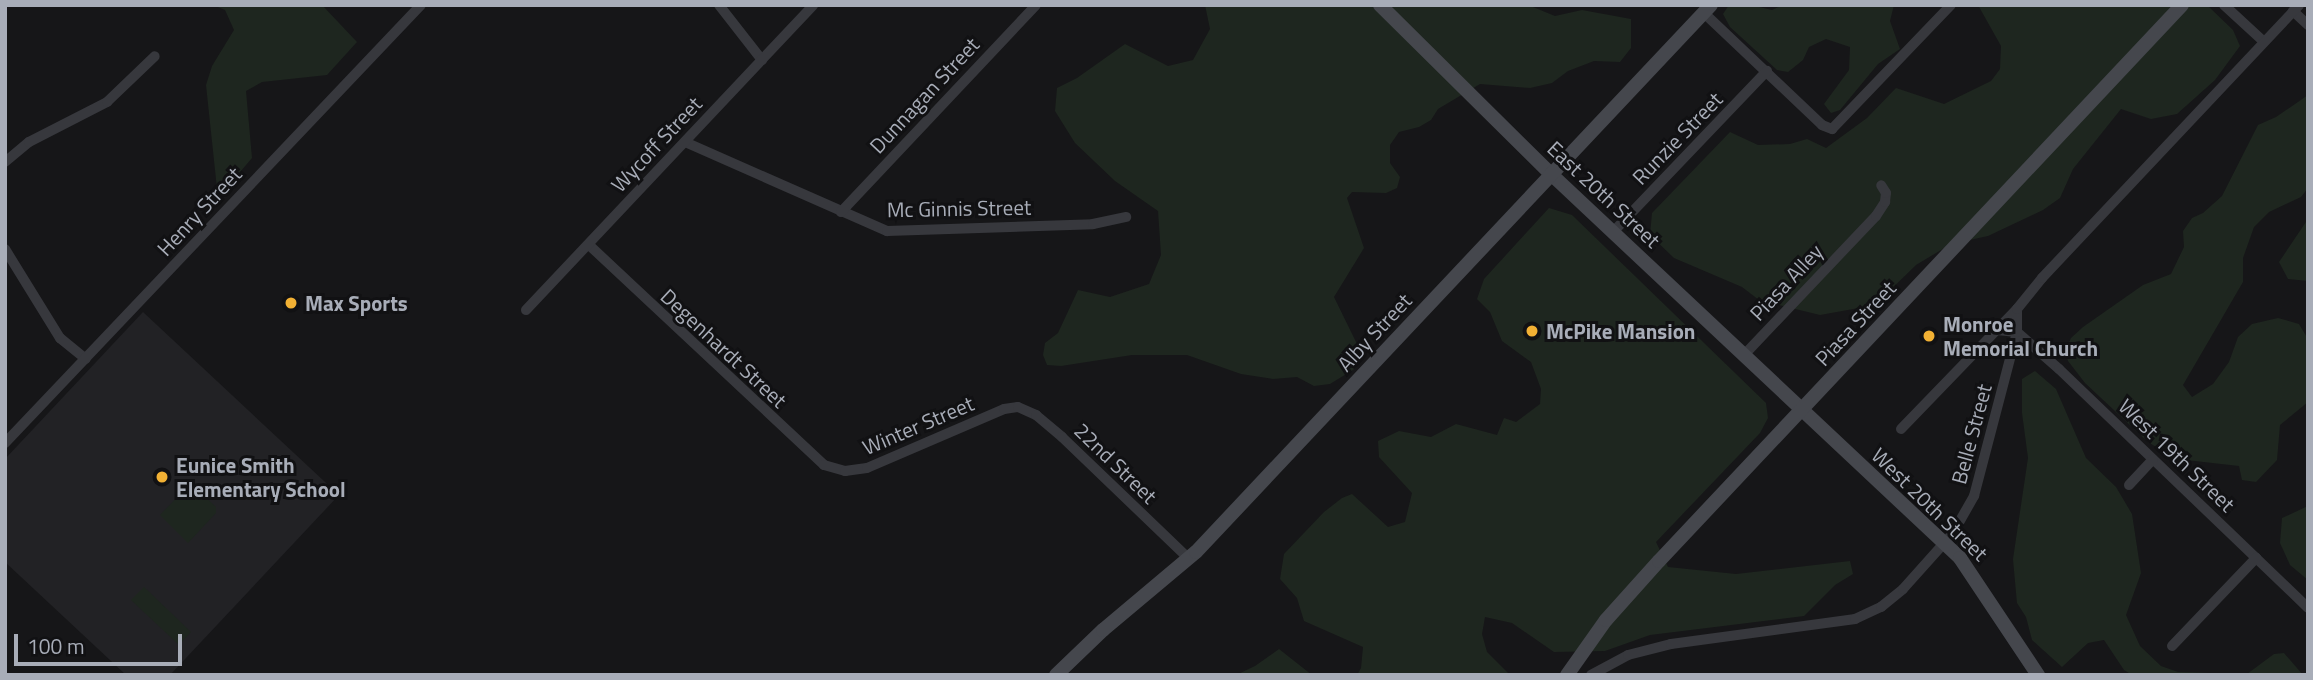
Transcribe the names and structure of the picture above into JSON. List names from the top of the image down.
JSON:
{
  "streets": {
    "street": [
      "Dunnagan Street",
      "Runzie Street",
      "Wycoff Street",
      "East 20th Street",
      "Mc Ginnis Street",
      "Henry Street",
      "Piasa Alley",
      "Piasa Street",
      "Alby Street",
      "Degenhardt Street",
      "Winter Street",
      "Belle Street",
      "West 19th Street",
      "22nd Street",
      "West 20th Street"
    ]
  },
  "crossings": [
    ["Dunnagan Street", "Mc Ginnis Street"],
    ["Runzie Street", "East 20th Street"],
    ["Wycoff Street", "Mc Ginnis Street"],
    ["Wycoff Street", "Degenhardt Street"],
    ["East 20th Street", "Piasa Alley"],
    ["East 20th Street", "Piasa Street"],
    ["East 20th Street", "Alby Street"],
    ["East 20th Street", "West 20th Street"],
    ["Piasa Street", "West 20th Street"],
    ["Alby Street", "22nd Street"],
    ["Degenhardt Street", "Winter Street"],
    ["Winter Street", "22nd Street"],
    ["Belle Street", "West 19th Street"],
    ["Belle Street", "West 20th Street"]
  ],
  "places": [
    "Max Sports",
    "McPike Mansion",
    "Monroe Memorial Church",
    "Eunice Smith Elementary School"
  ],
  "scale_bar": "100 m"
}
